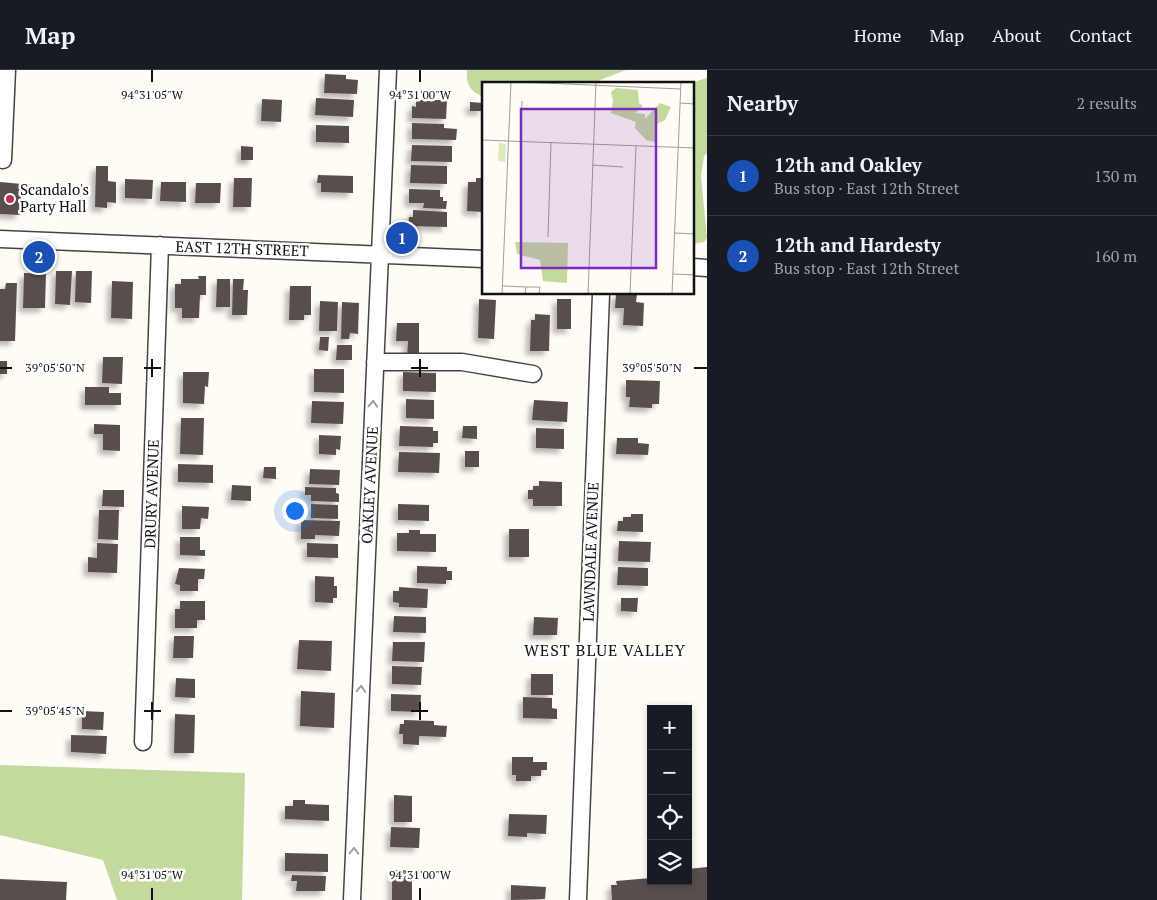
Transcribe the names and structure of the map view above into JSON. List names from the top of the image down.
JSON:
{
  "streets": {
    "street": [
      "EAST 12TH STREET",
      "OAKLEY AVENUE",
      "DRURY AVENUE",
      "LAWNDALE AVENUE"
    ]
  },
  "crossings": [
    ["EAST 12TH STREET", "OAKLEY AVENUE"],
    ["EAST 12TH STREET", "DRURY AVENUE"]
  ],
  "one_way": ["OAKLEY AVENUE"],
  "districts": ["WEST BLUE VALLEY"],
  "places": ["Scandalo's Party Hall"],
  "page": {
    "header": "Map",
    "nav": [
      "Home",
      "Map",
      "About",
      "Contact"
    ],
    "heading": ["Nearby", "2 results"],
    "list": [
      {
        "mark": "1",
        "name": "12th and Oakley",
        "note": "Bus stop · East 12th Street",
        "value": "130 m"
      },
      {
        "mark": "2",
        "name": "12th and Hardesty",
        "note": "Bus stop · East 12th Street",
        "value": "160 m"
      }
    ],
    "pins": ["1", "2"],
    "map_buttons": ["+", "−"]
  },
  "coordinates": [
    "94°31'05\"W",
    "94°31'00\"W",
    "39°05'50\"N",
    "39°05'45\"N"
  ]
}
